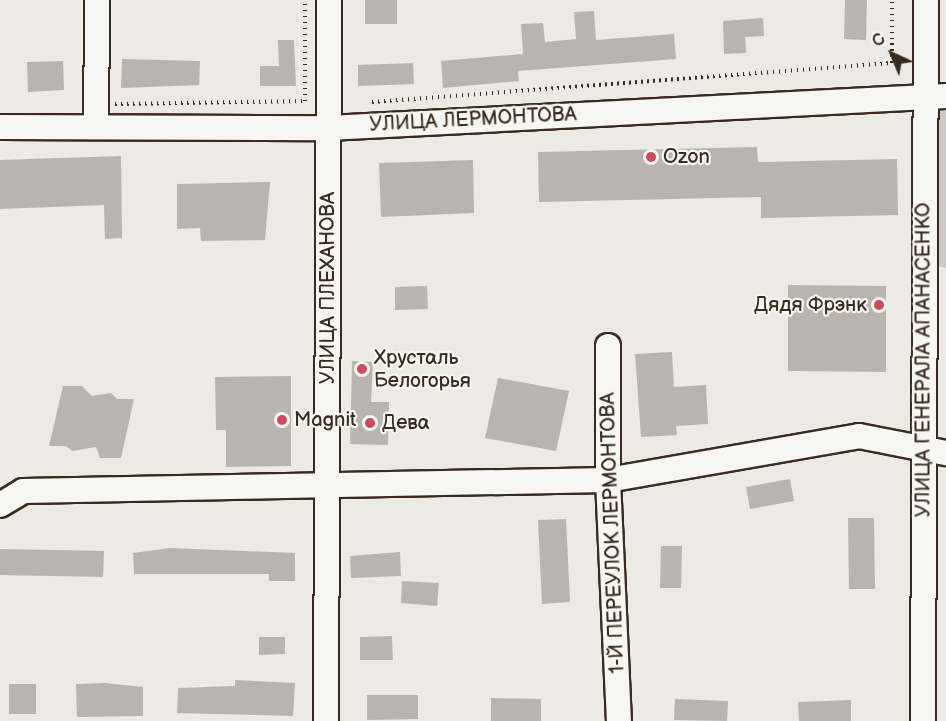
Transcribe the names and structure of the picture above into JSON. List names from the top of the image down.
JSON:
{
  "streets": {
    "street": [
      "УЛИЦА ЛЕРМОНТОВА",
      "УЛИЦА ПЛЕХАНОВА",
      "УЛИЦА ГЕНЕРАЛА АПАНАСЕНКО",
      "1-Й ПЕРЕУЛОК ЛЕРМОНТОВА"
    ]
  },
  "crossings": [
    ["УЛИЦА ЛЕРМОНТОВА", "УЛИЦА ПЛЕХАНОВА"],
    ["УЛИЦА ЛЕРМОНТОВА", "УЛИЦА ГЕНЕРАЛА АПАНАСЕНКО"]
  ],
  "places": [
    "Ozon",
    "Дядя Фрэнк",
    "Хрусталь Белогорья",
    "Magnit",
    "Дева"
  ],
  "north": "top left"
}
